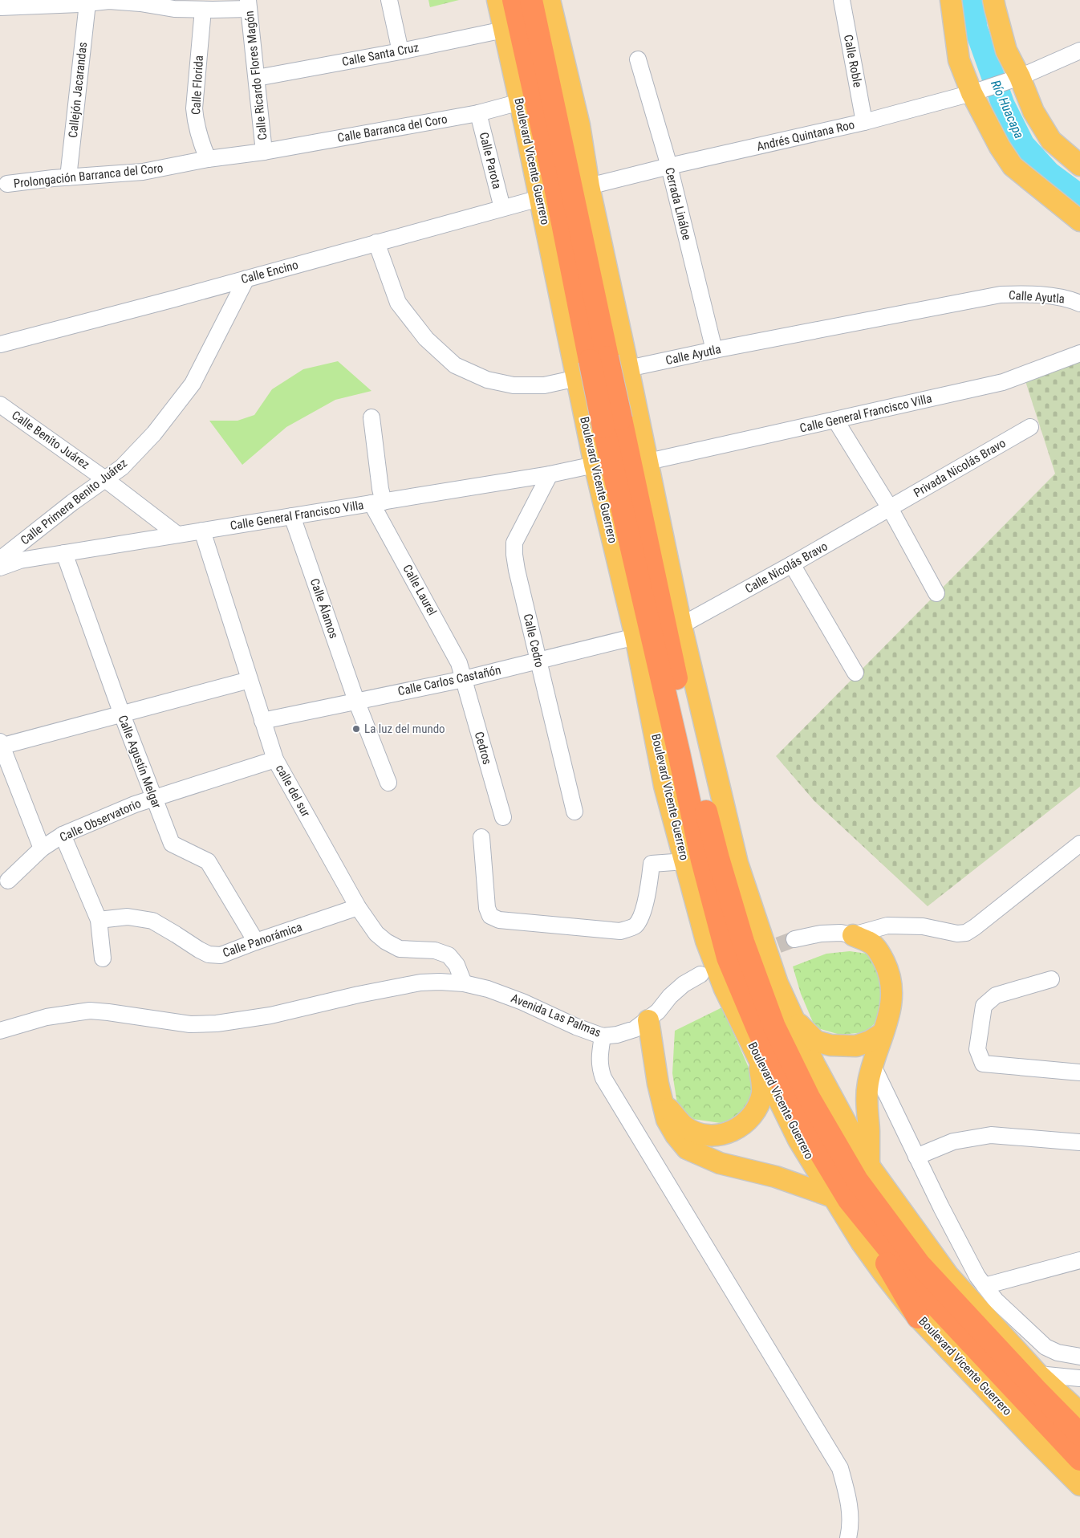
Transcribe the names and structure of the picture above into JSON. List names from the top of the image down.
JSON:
{
  "streets": {
    "highway": ["Boulevard Vicente Guerrero"],
    "street": [
      "Calle Santa Cruz",
      "Calle Roble",
      "Calle Ricardo Flores Magón",
      "Calle Florida",
      "Callejón Jacarandas",
      "Calle Barranca del Coro",
      "Andrés Quintana Roo",
      "Calle Parota",
      "Prolongación Barranca del Coro",
      "Cerrada Lináloe",
      "Calle Encino",
      "Calle Ayutla",
      "Calle General Francisco Villa",
      "Calle Benito Juárez",
      "Privada Nicolás Bravo",
      "Calle Primera Benito Juárez",
      "Calle Nicolás Bravo",
      "Calle Laurel",
      "Calle Álamos",
      "Calle Cedro",
      "Calle Carlos Castañón",
      "Cedros",
      "Calle Agustín Melgar",
      "calle del sur",
      "Calle Observatorio",
      "Calle Panorámica",
      "Avenida Las Palmas"
    ]
  },
  "crossings": [
    ["Calle Santa Cruz", "Calle Ricardo Flores Magón"],
    ["Calle Santa Cruz", "Boulevard Vicente Guerrero"],
    ["Calle Roble", "Andrés Quintana Roo"],
    ["Calle Ricardo Flores Magón", "Calle Barranca del Coro"],
    ["Calle Ricardo Flores Magón", "Prolongación Barranca del Coro"],
    ["Calle Florida", "Prolongación Barranca del Coro"],
    ["Callejón Jacarandas", "Prolongación Barranca del Coro"],
    ["Calle Barranca del Coro", "Calle Parota"],
    ["Calle Barranca del Coro", "Boulevard Vicente Guerrero"],
    ["Calle Barranca del Coro", "Prolongación Barranca del Coro"],
    ["Andrés Quintana Roo", "Cerrada Lináloe"],
    ["Calle Parota", "Calle Encino"],
    ["Boulevard Vicente Guerrero", "Calle Encino"],
    ["Boulevard Vicente Guerrero", "Calle Ayutla"],
    ["Boulevard Vicente Guerrero", "Calle General Francisco Villa"],
    ["Boulevard Vicente Guerrero", "Calle Carlos Castañón"],
    ["Cerrada Lináloe", "Calle Ayutla"],
    ["Calle Encino", "Calle Ayutla"],
    ["Calle Encino", "Calle Primera Benito Juárez"],
    ["Calle General Francisco Villa", "Calle Benito Juárez"],
    ["Calle General Francisco Villa", "Calle Laurel"],
    ["Calle General Francisco Villa", "Calle Álamos"],
    ["Calle General Francisco Villa", "Calle Cedro"],
    ["Calle General Francisco Villa", "Calle Agustín Melgar"],
    ["Calle General Francisco Villa", "calle del sur"],
    ["Calle Benito Juárez", "Calle Primera Benito Juárez"],
    ["Privada Nicolás Bravo", "Calle Nicolás Bravo"],
    ["Calle Laurel", "Calle Carlos Castañón"],
    ["Calle Laurel", "Cedros"],
    ["Calle Álamos", "Calle Carlos Castañón"],
    ["Calle Cedro", "Calle Carlos Castañón"],
    ["Calle Carlos Castañón", "Cedros"],
    ["Calle Carlos Castañón", "calle del sur"],
    ["Calle Agustín Melgar", "Calle Observatorio"],
    ["Calle Agustín Melgar", "Calle Panorámica"],
    ["calle del sur", "Calle Observatorio"],
    ["calle del sur", "Calle Panorámica"],
    ["calle del sur", "Avenida Las Palmas"]
  ],
  "water": ["Río Huacapa"],
  "places": ["La luz del mundo"]
}
